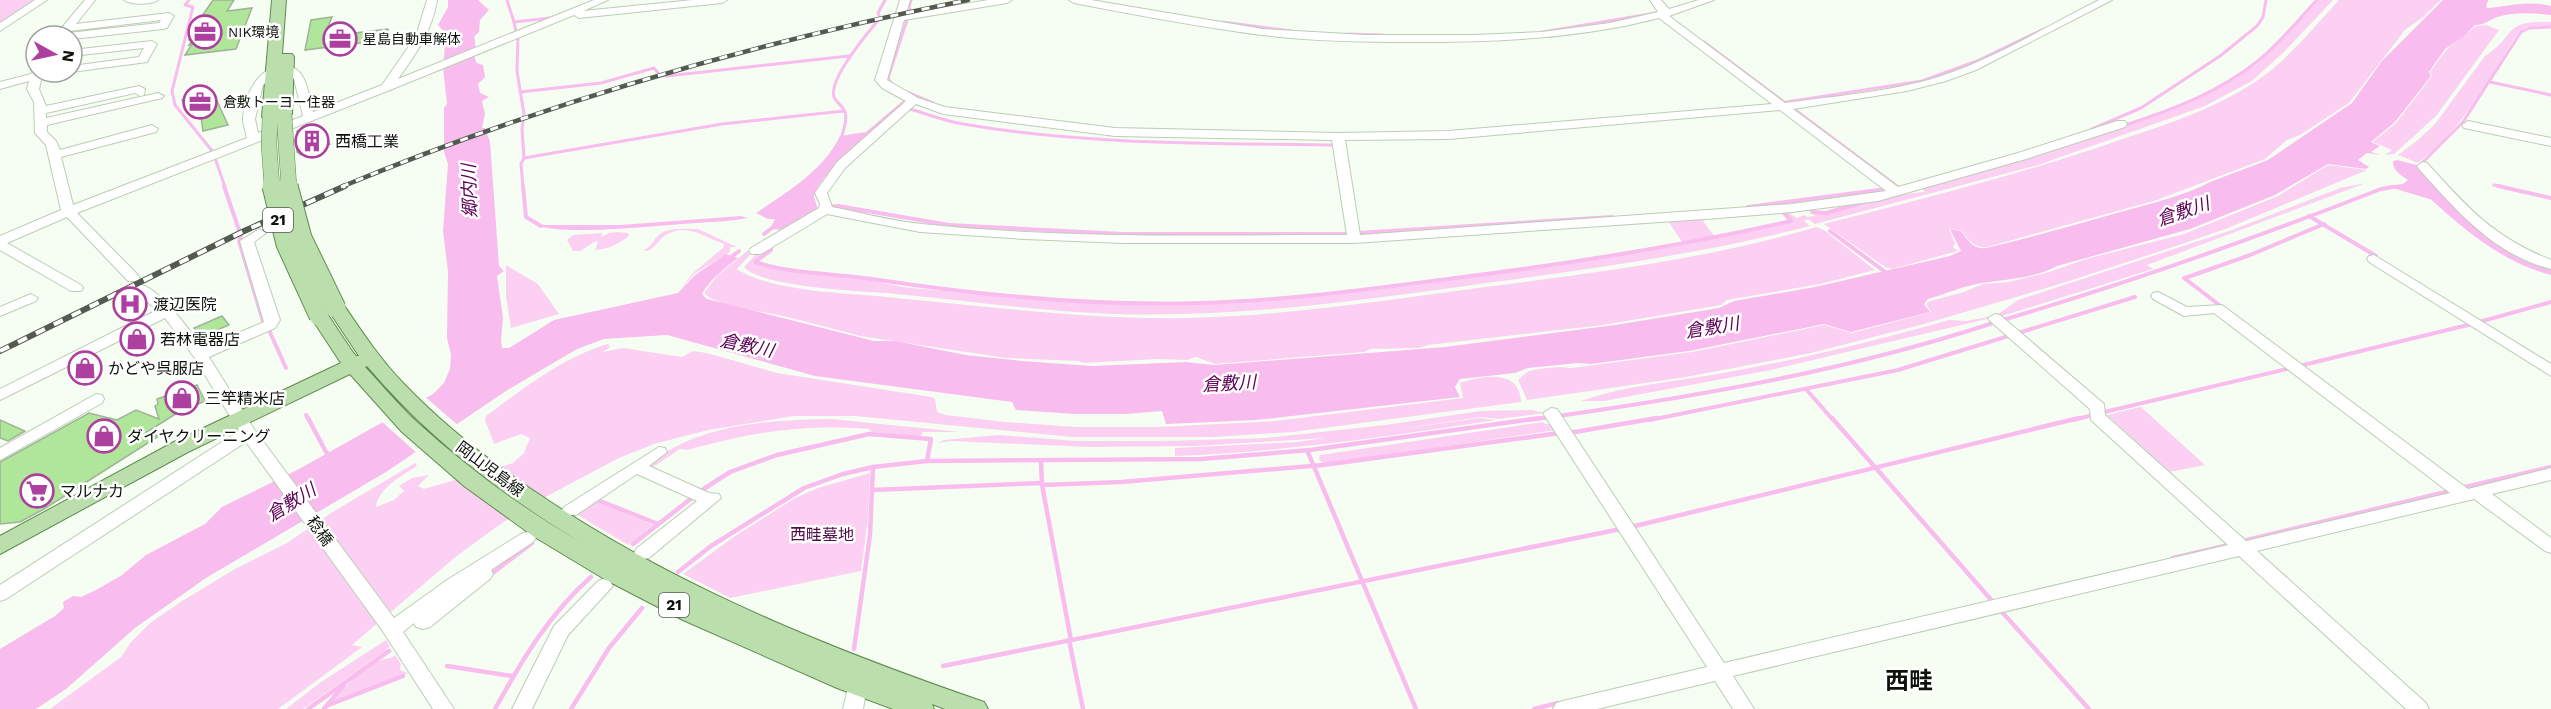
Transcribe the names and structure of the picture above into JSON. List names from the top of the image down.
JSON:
{
  "streets": {
    "main road": ["21", "岡山児島線"],
    "street": ["稔橋"]
  },
  "districts": ["西畦"],
  "water": ["郷内川", "倉敷川"],
  "parks": ["西畦墓地"],
  "places": {
    "office": ["NIK環境", "星島自動車解体", "倉敷トーヨー住器"],
    "building": ["西橋工業"],
    "hospital": ["渡辺医院"],
    "shop": [
      "若林電器店",
      "かどや呉服店",
      "三竿精米店",
      "ダイヤクリーニング"
    ],
    "supermarket": ["マルナカ"]
  },
  "north": "right"
}
